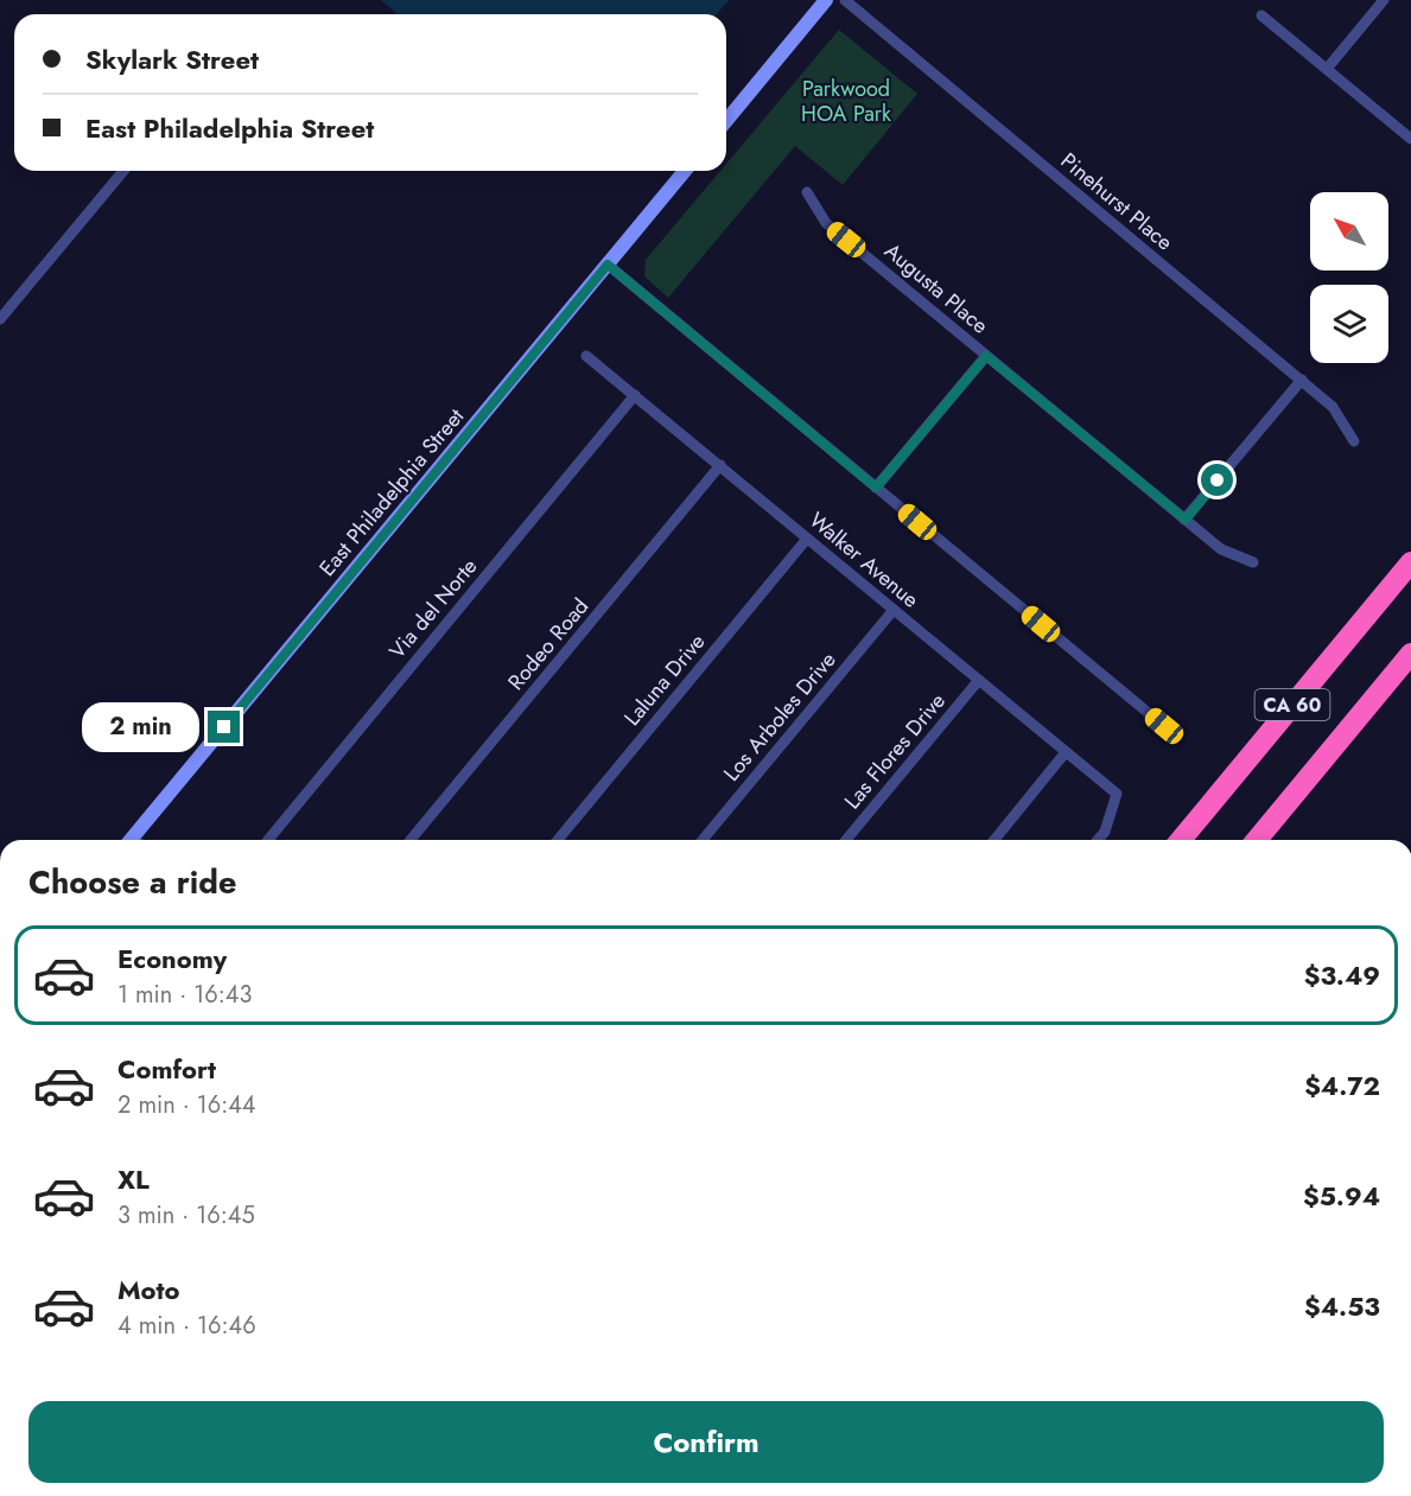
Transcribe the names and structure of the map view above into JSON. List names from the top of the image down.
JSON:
{
  "streets": {
    "highway": ["CA 60"],
    "street": [
      "Pinehurst Place",
      "Augusta Place",
      "East Philadelphia Street",
      "Walker Avenue",
      "Via del Norte",
      "Rodeo Road",
      "Laluna Drive",
      "Los Arboles Drive",
      "Las Flores Drive"
    ]
  },
  "crossings": [
    ["Walker Avenue", "Via del Norte"],
    ["Walker Avenue", "Rodeo Road"],
    ["Walker Avenue", "Laluna Drive"],
    ["Walker Avenue", "Los Arboles Drive"],
    ["Walker Avenue", "Las Flores Drive"]
  ],
  "parks": ["Parkwood HOA Park"],
  "north": "top left",
  "page": {
    "banner": ["Skylark Street", "East Philadelphia Street"],
    "bubble": "2 min",
    "heading": "Choose a ride",
    "list": [
      {
        "name": "Economy",
        "note": "1 min · 16:43",
        "value": "$3.49"
      },
      {
        "name": "Comfort",
        "note": "2 min · 16:44",
        "value": "$4.72"
      },
      {
        "name": "XL",
        "note": "3 min · 16:45",
        "value": "$5.94"
      },
      {
        "name": "Moto",
        "note": "4 min · 16:46",
        "value": "$4.53"
      }
    ],
    "buttons": "Confirm"
  }
}
